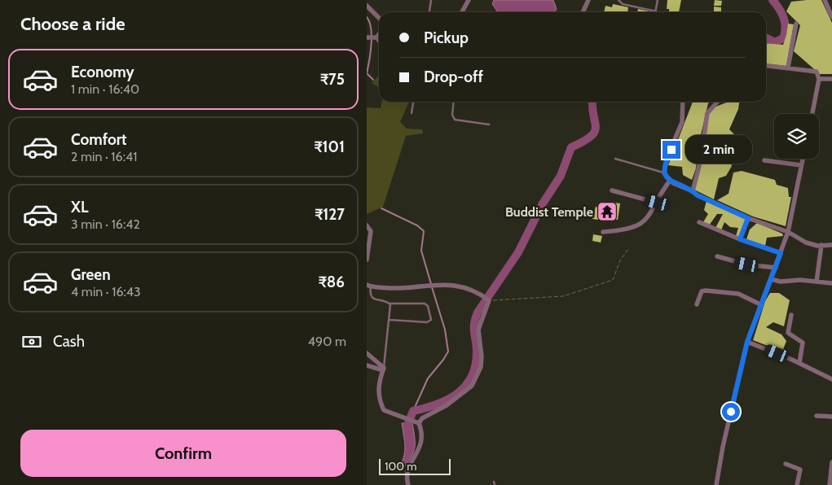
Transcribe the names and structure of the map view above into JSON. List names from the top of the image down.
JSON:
{
  "places": {
    "temple": ["Buddist Temple"]
  },
  "scale_bar": "100 m",
  "page": {
    "heading": "Choose a ride",
    "banner": ["Pickup", "Drop-off"],
    "list": [
      {
        "name": "Economy",
        "note": "1 min · 16:40",
        "value": "₹75"
      },
      {
        "name": "Comfort",
        "note": "2 min · 16:41",
        "value": "₹101"
      },
      {
        "name": "XL",
        "note": "3 min · 16:42",
        "value": "₹127"
      },
      {
        "name": "Green",
        "note": "4 min · 16:43",
        "value": "₹86"
      }
    ],
    "bubble": "2 min",
    "pay": ["Cash", "490 m"],
    "buttons": "Confirm",
    "scale": "100 m"
  }
}
